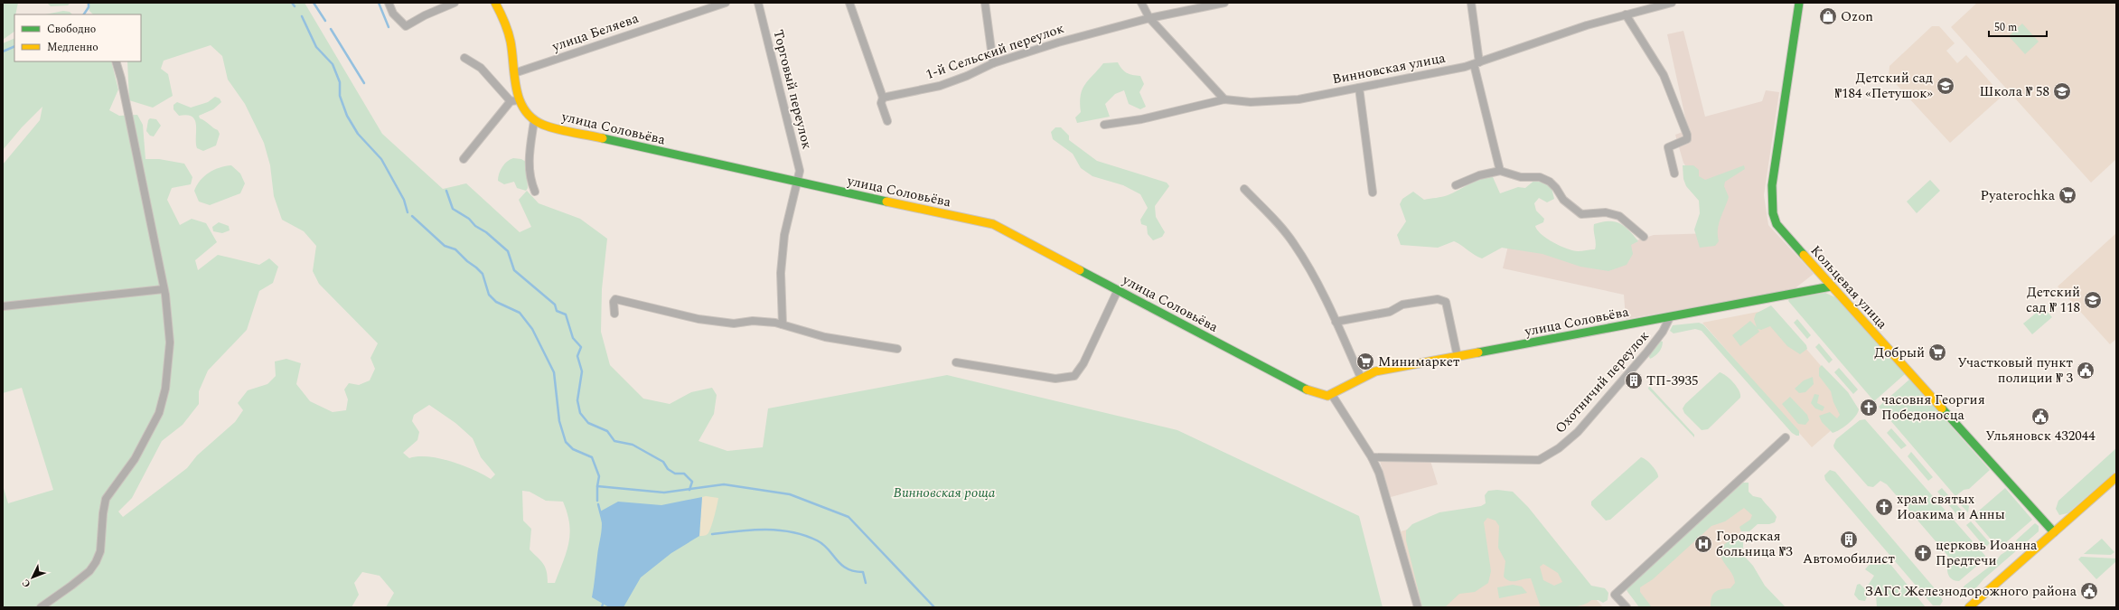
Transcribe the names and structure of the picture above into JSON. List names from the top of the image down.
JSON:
{
  "streets": {
    "street": [
      "улица Беляева",
      "1-й Сельский переулок",
      "Винновская улица",
      "Торговый переулок",
      "улица Соловьёва",
      "Кольцевая улица",
      "Охотничий переулок"
    ]
  },
  "crossings": [
    ["Торговый переулок", "улица Соловьёва"],
    ["улица Соловьёва", "Кольцевая улица"],
    ["улица Соловьёва", "Охотничий переулок"]
  ],
  "parks": ["Винновская роща"],
  "places": {
    "shop": ["Ozon"],
    "school or university": ["Детский сад №184 «Петушок»", "Школа № 58", "Детский сад № 118"],
    "supermarket": ["Pyaterochka", "Добрый", "Минимаркет"],
    "public building": ["Участковый пункт полиции № 3", "Ульяновск 432044", "ЗАГС Железнодорожного района"],
    "building": ["ТП-3935", "Автомобилист"],
    "church": ["часовня Георгия Победоносца", "храм святых Иоакима и Анны", "церковь Иоанна Предтечи"],
    "hospital": ["Городская больница №3"]
  },
  "legend": ["Свободно", "Медленно"],
  "scale_bar": "50 m",
  "north": "bottom left"
}
